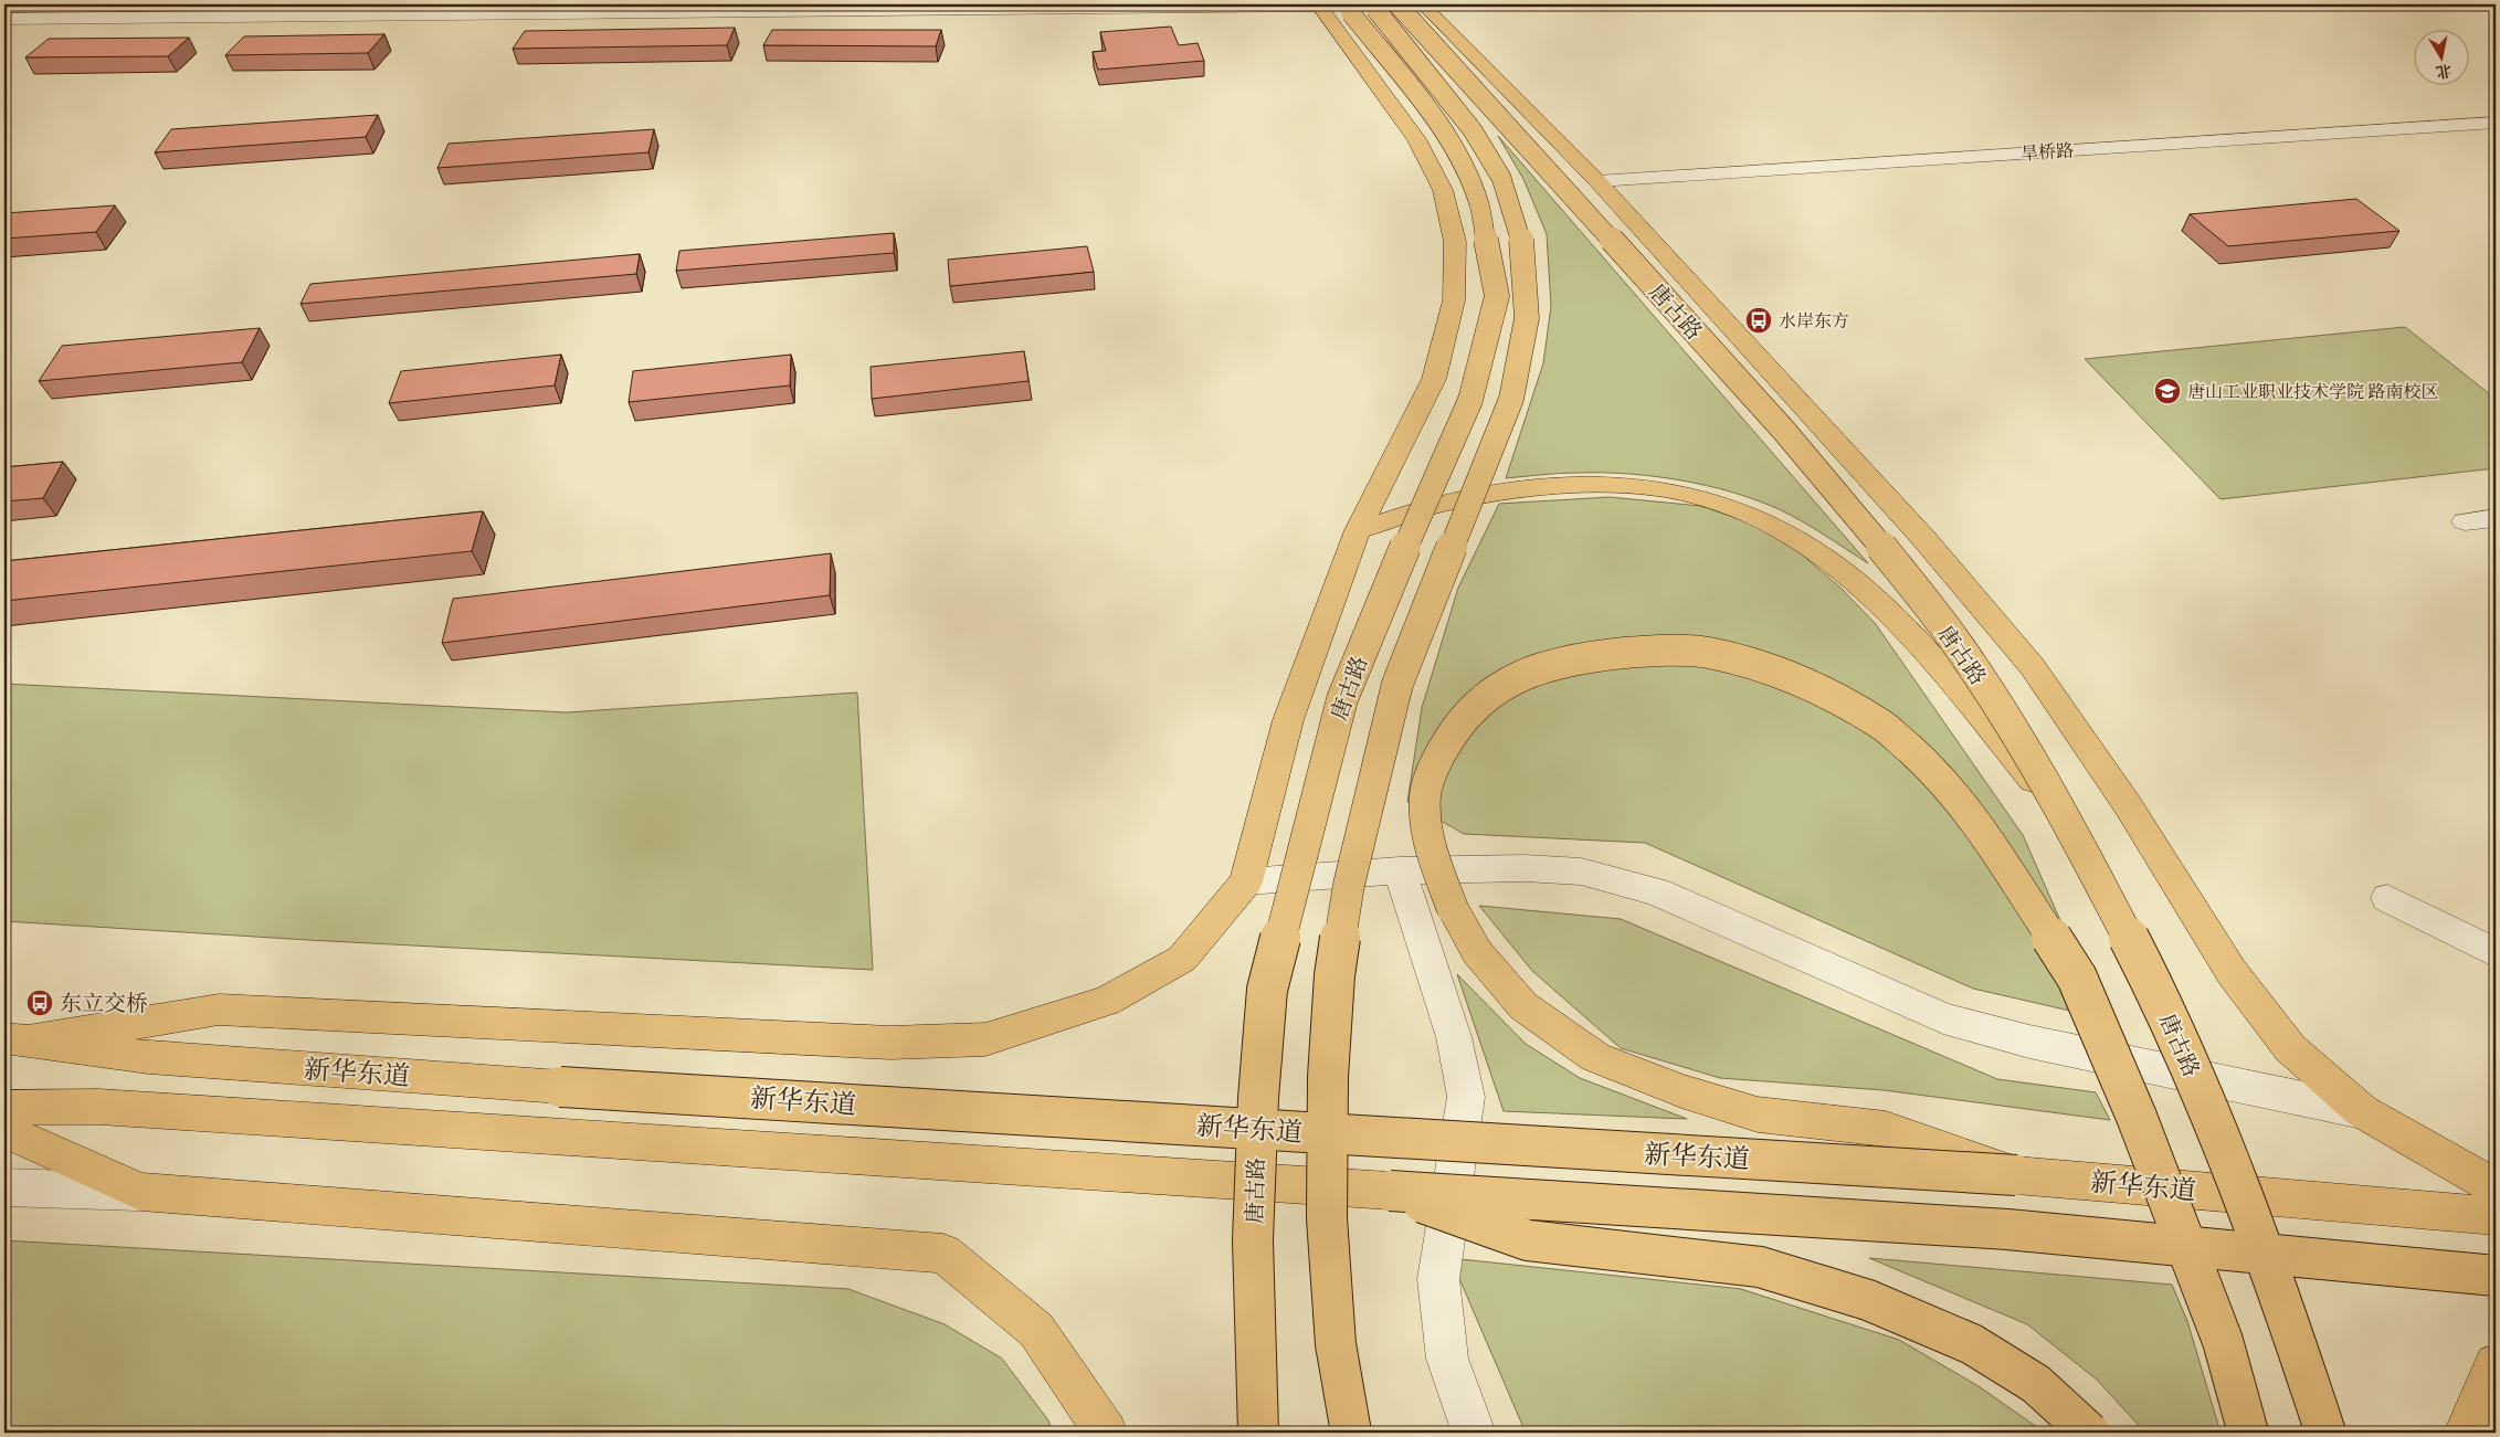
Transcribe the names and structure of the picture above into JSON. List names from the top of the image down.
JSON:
{
  "streets": {
    "main road": ["唐古路", "新华东道"],
    "street": ["旱桥路"]
  },
  "places": {
    "bus stop": ["水岸东方", "东立交桥"],
    "school or university": ["唐山工业职业技术学院 路南校区"]
  },
  "north": "bottom"
}
